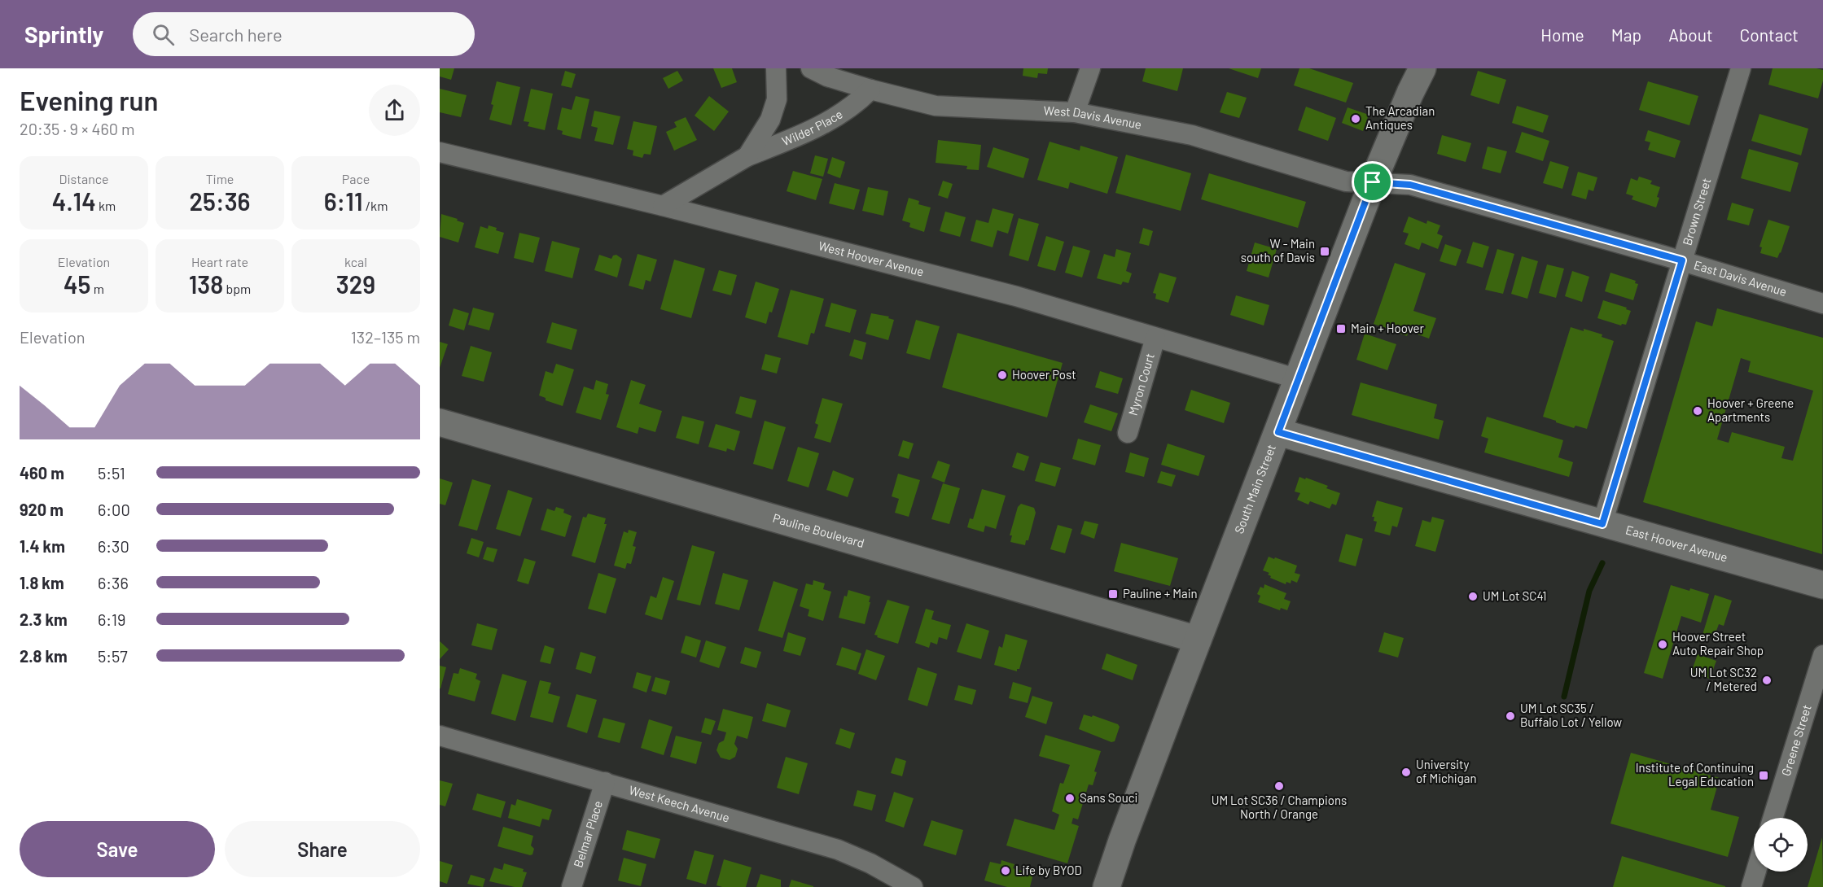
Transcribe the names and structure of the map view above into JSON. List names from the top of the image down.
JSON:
{
  "streets": {
    "street": [
      "West Davis Avenue",
      "Wilder Place",
      "Brown Street",
      "West Hoover Avenue",
      "East Davis Avenue",
      "Myron Court",
      "South Main Street",
      "Pauline Boulevard",
      "East Hoover Avenue",
      "Greene Street",
      "West Keech Avenue",
      "Belmar Place"
    ]
  },
  "crossings": [
    ["West Davis Avenue", "Wilder Place"],
    ["West Davis Avenue", "East Davis Avenue"],
    ["West Davis Avenue", "South Main Street"],
    ["Wilder Place", "West Hoover Avenue"],
    ["Brown Street", "East Davis Avenue"],
    ["Brown Street", "East Hoover Avenue"],
    ["West Hoover Avenue", "Myron Court"],
    ["West Hoover Avenue", "South Main Street"],
    ["East Davis Avenue", "South Main Street"],
    ["South Main Street", "Pauline Boulevard"],
    ["South Main Street", "East Hoover Avenue"],
    ["West Keech Avenue", "Belmar Place"]
  ],
  "places": {
    "other": [
      "The Arcadian Antiques",
      "Hoover Post",
      "Hoover + Greene Apartments",
      "UM Lot SC41",
      "Hoover Street Auto Repair Shop",
      "UM Lot SC32 / Metered",
      "UM Lot SC35 / Buffalo Lot / Yellow",
      "University of Michigan",
      "UM Lot SC36 / Champions North / Orange",
      "Sans Souci",
      "Life by BYOD"
    ],
    "transit": [
      "W - Main south of Davis",
      "Main + Hoover",
      "Pauline + Main",
      "Institute of Continuing Legal Education"
    ]
  },
  "page": {
    "header": "Sprintly",
    "search": "Search here",
    "nav": [
      "Home",
      "Map",
      "About",
      "Contact"
    ],
    "heading": ["Evening run", "20:35 · 9 × 460 m"],
    "stats": [
      ["Distance", "4.14 km"],
      ["Time", "25:36"],
      ["Pace", "6:11 /km"],
      ["Elevation", "45 m"],
      ["Heart rate", "138 bpm"],
      ["kcal", "329"]
    ],
    "chart": ["Elevation", "132–135 m"],
    "list": [
      {
        "name": "460 m",
        "note": "5:51"
      },
      {
        "name": "920 m",
        "note": "6:00"
      },
      {
        "name": "1.4 km",
        "note": "6:30"
      },
      {
        "name": "1.8 km",
        "note": "6:36"
      },
      {
        "name": "2.3 km",
        "note": "6:19"
      },
      {
        "name": "2.8 km",
        "note": "5:57"
      }
    ],
    "buttons": ["Save", "Share"]
  }
}
